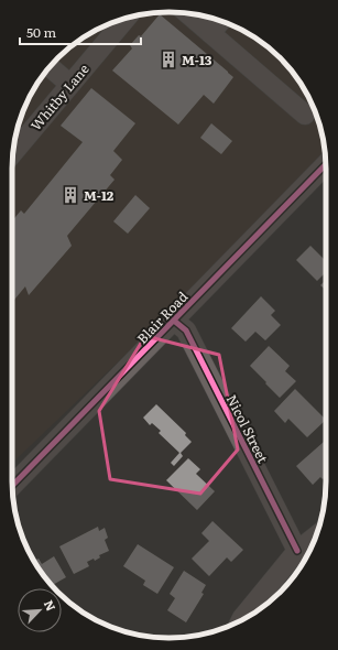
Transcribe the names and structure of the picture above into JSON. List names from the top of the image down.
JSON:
{
  "streets": {
    "street": ["Whitby Lane", "Blair Road", "Nicol Street"]
  },
  "crossings": [
    ["Blair Road", "Nicol Street"]
  ],
  "places": {
    "building": ["M-13", "M-12"]
  },
  "scale_bar": "50 m",
  "north": "top right"
}
